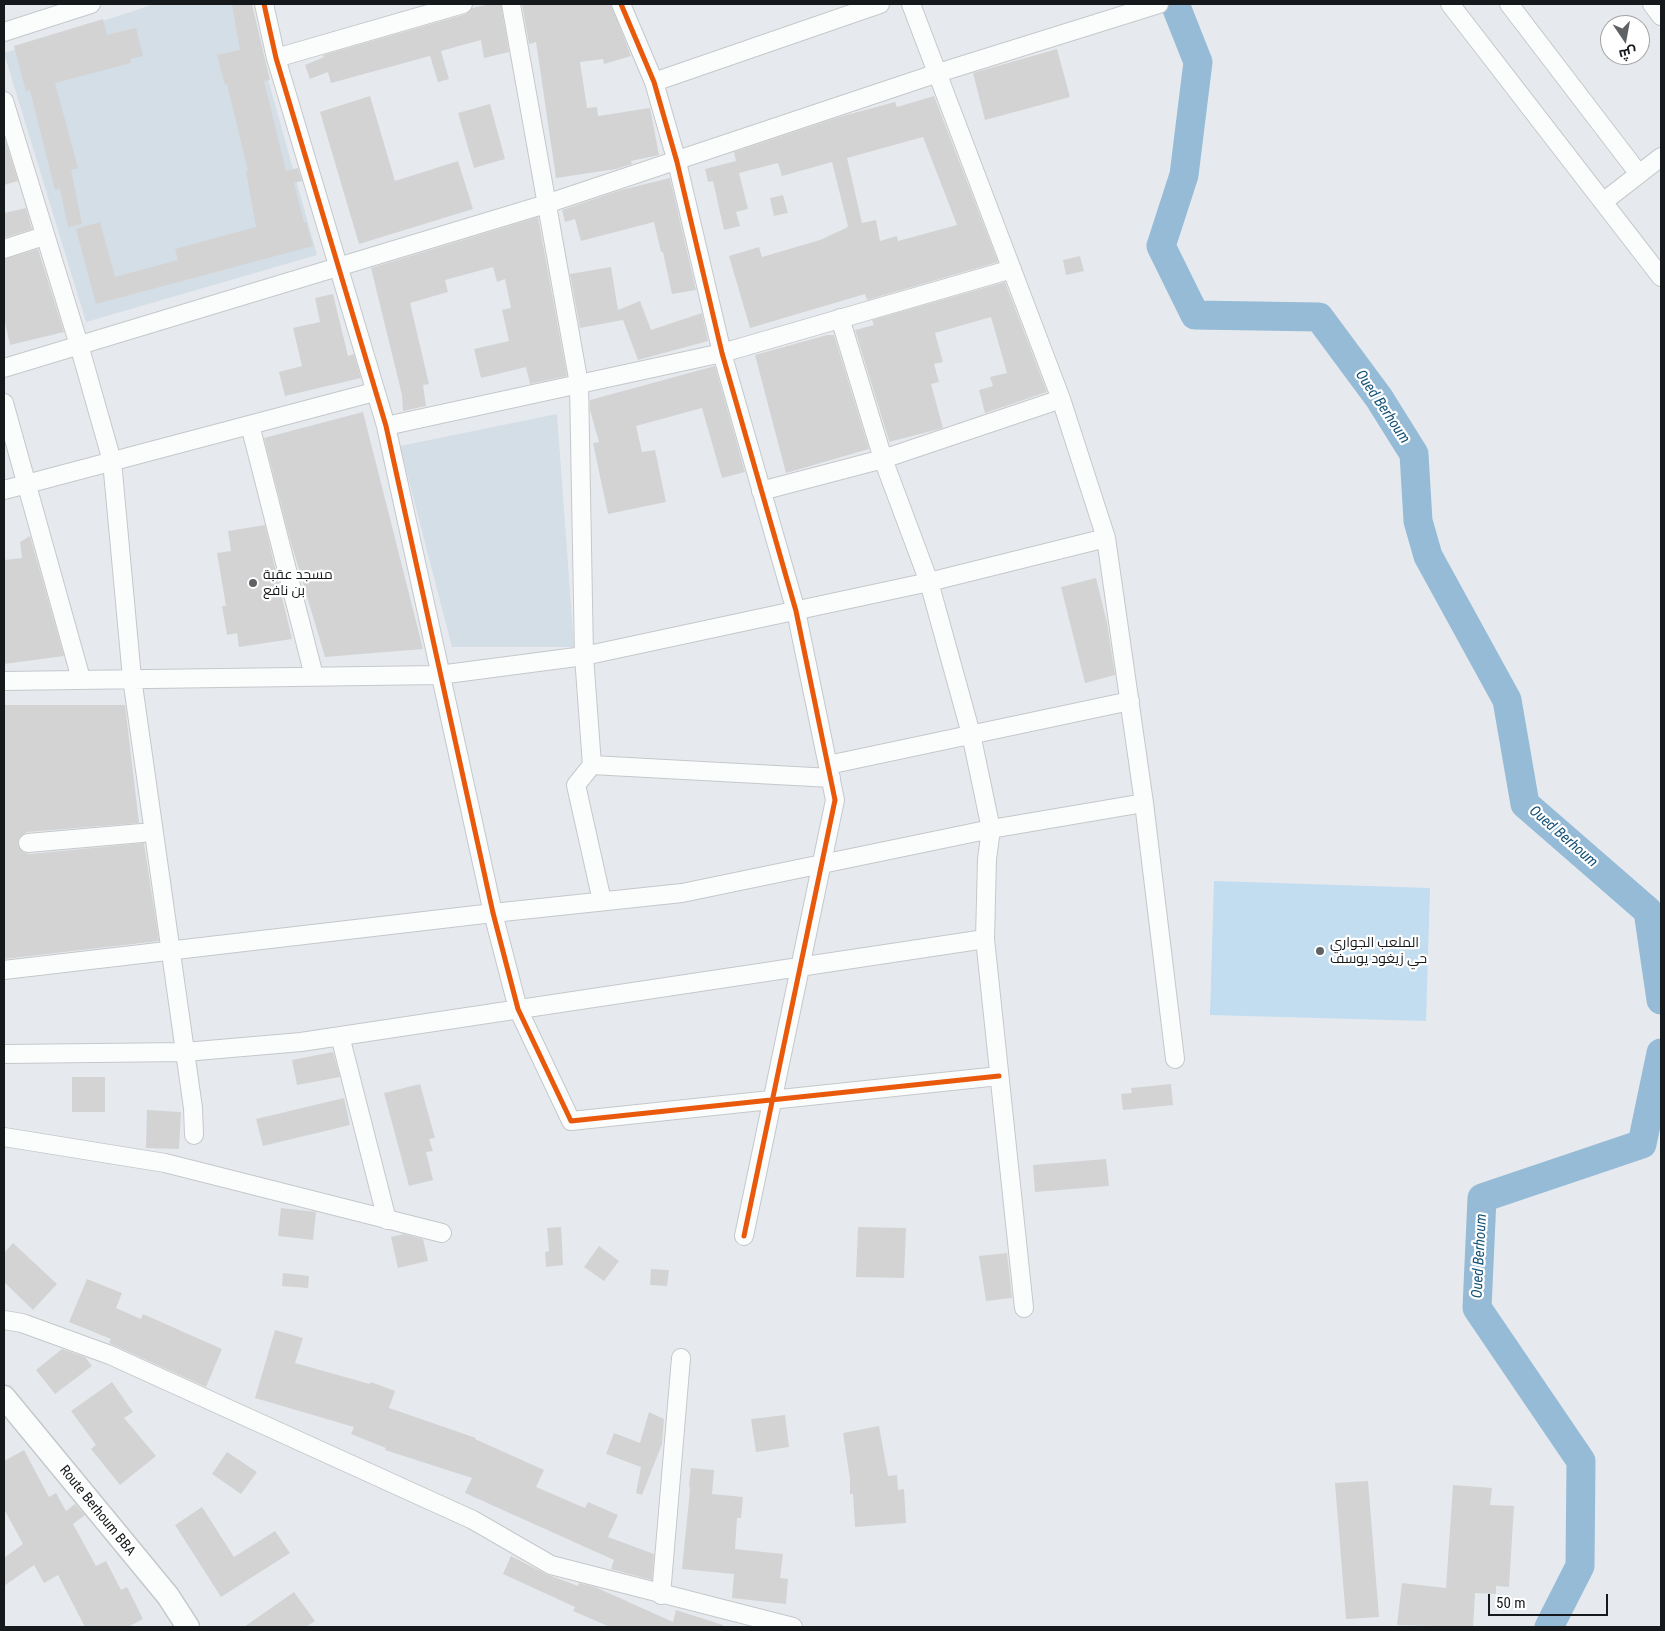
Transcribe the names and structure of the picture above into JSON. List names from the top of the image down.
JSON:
{
  "streets": {
    "main road": ["Route Berhoum BBA"]
  },
  "water": ["Oued Berhoum"],
  "places": ["مسجد عقبة بن نافع", "الملعب الجواري حي زيغود يوسف"],
  "scale_bar": "50 m",
  "north": "bottom"
}
